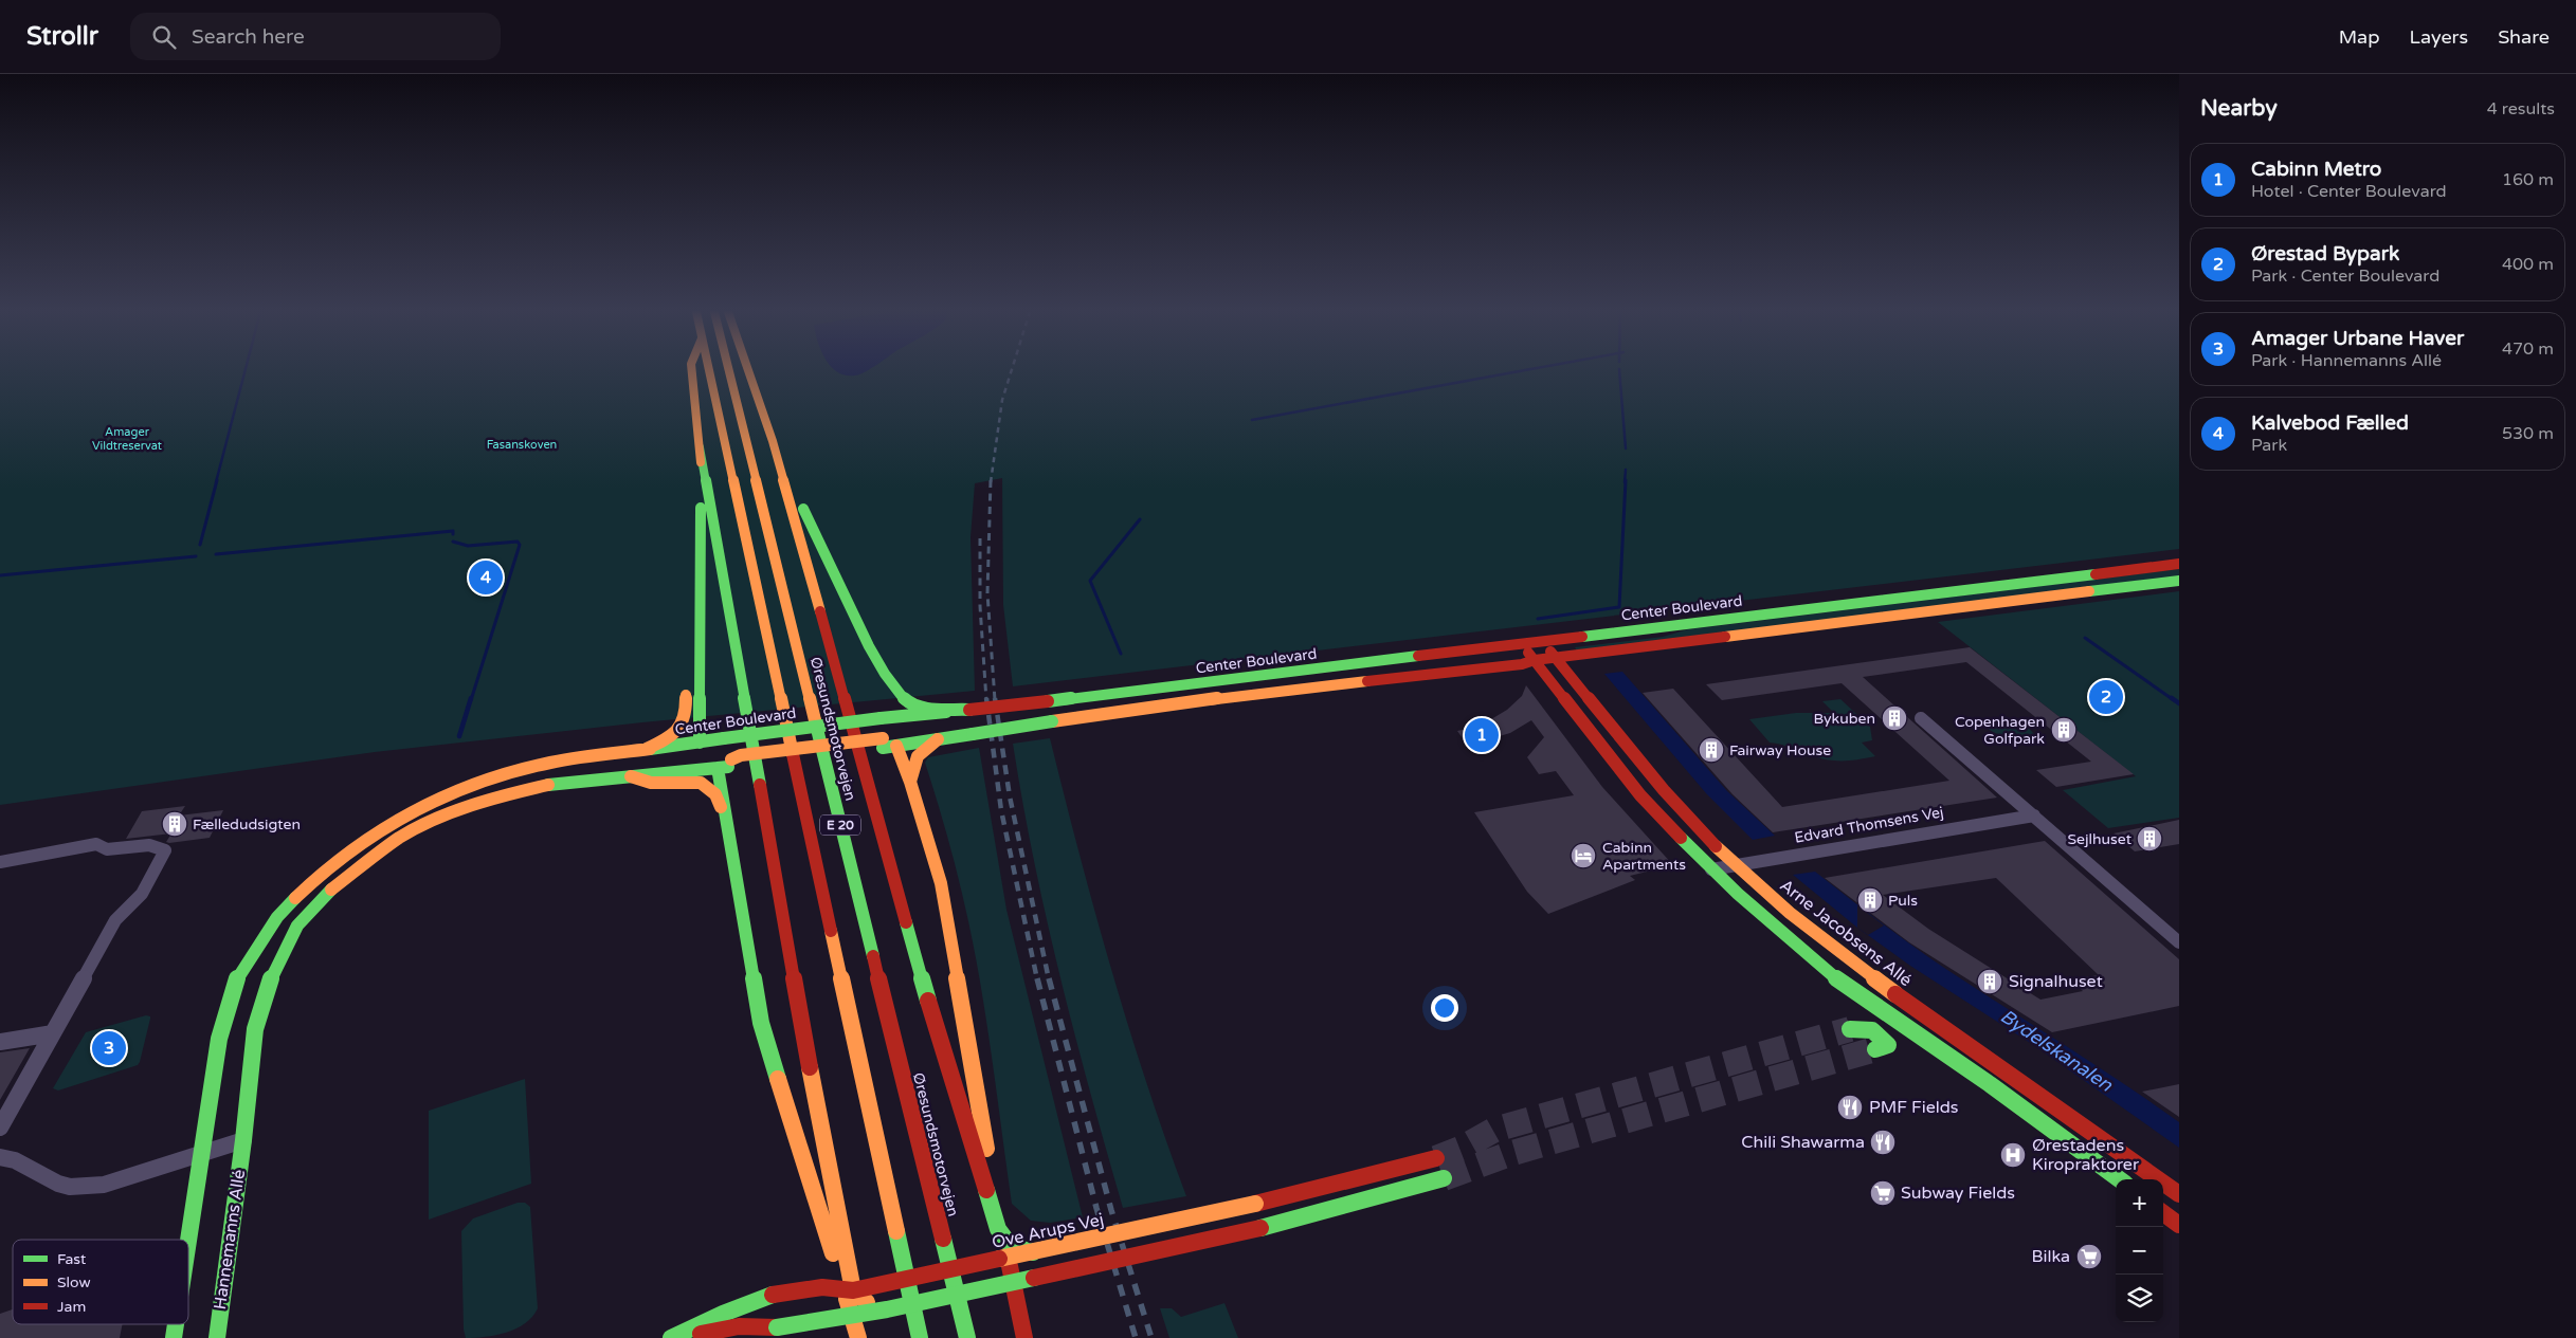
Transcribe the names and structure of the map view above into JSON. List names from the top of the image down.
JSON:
{
  "streets": {
    "main road": [
      "Center Boulevard",
      "Øresundsmotorvejen",
      "E 20",
      "Arne Jacobsens Allé",
      "Ove Arups Vej",
      "Hannemanns Allé"
    ],
    "street": ["Edvard Thomsens Vej"]
  },
  "crossings": [
    ["Center Boulevard", "Arne Jacobsens Allé"],
    ["Center Boulevard", "Hannemanns Allé"],
    ["Edvard Thomsens Vej", "Arne Jacobsens Allé"]
  ],
  "water": ["Bydelskanalen"],
  "parks": ["Amager Vildtreservat", "Fasanskoven"],
  "places": {
    "building": [
      "Bykuben",
      "Copenhagen Golfpark",
      "Fairway House",
      "Fælledudsigten",
      "Sejlhuset",
      "Puls",
      "Signalhuset"
    ],
    "hotel": ["Cabinn Apartments"],
    "restaurant": ["PMF Fields", "Chili Shawarma"],
    "hospital": ["Ørestadens Kiropraktorer"],
    "supermarket": ["Subway Fields", "Bilka"]
  },
  "legend": ["Fast", "Slow", "Jam"],
  "page": {
    "header": "Strollr",
    "search": "Search here",
    "nav": ["Map", "Layers", "Share"],
    "heading": ["Nearby", "4 results"],
    "list": [
      {
        "mark": "1",
        "name": "Cabinn Metro",
        "note": "Hotel · Center Boulevard",
        "value": "160 m"
      },
      {
        "mark": "2",
        "name": "Ørestad Bypark",
        "note": "Park · Center Boulevard",
        "value": "400 m"
      },
      {
        "mark": "3",
        "name": "Amager Urbane Haver",
        "note": "Park · Hannemanns Allé",
        "value": "470 m"
      },
      {
        "mark": "4",
        "name": "Kalvebod Fælled",
        "note": "Park",
        "value": "530 m"
      }
    ],
    "pins": [
      "4",
      "2",
      "1",
      "3"
    ],
    "map_buttons": ["+", "−"]
  }
}
